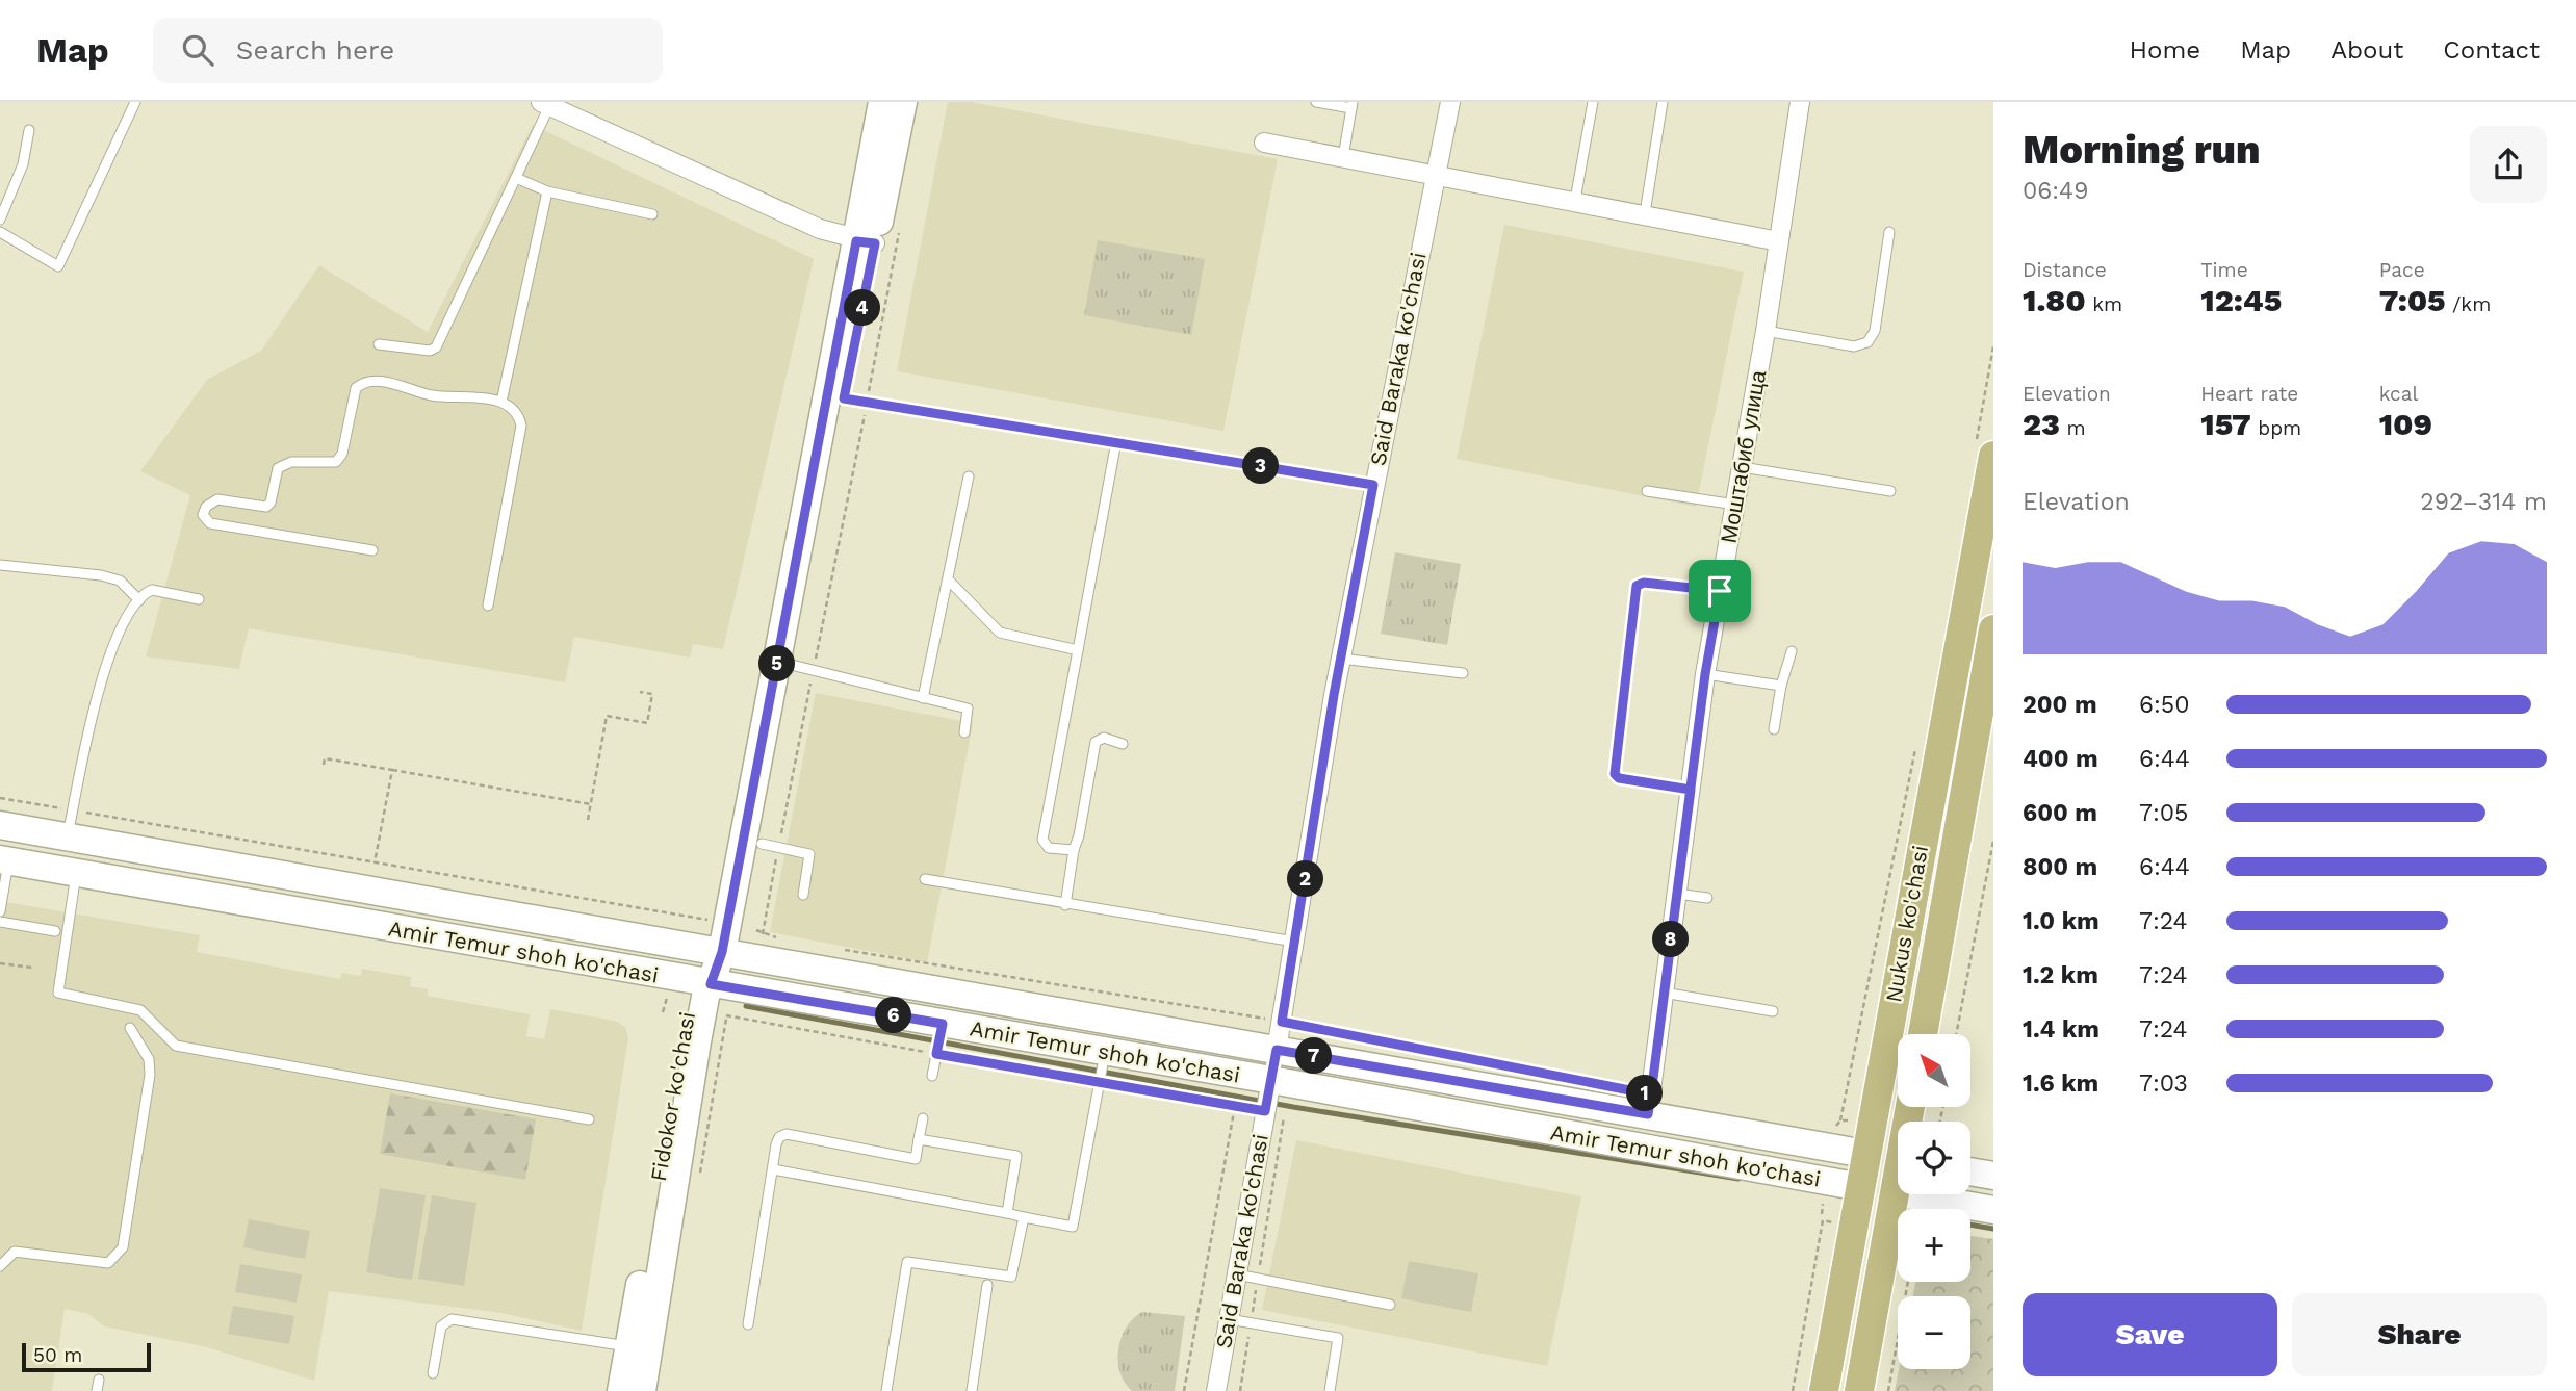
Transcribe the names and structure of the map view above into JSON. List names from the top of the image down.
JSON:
{
  "streets": {
    "main road": [
      "Said Baraka ko'chasi",
      "Nukus ko'chasi",
      "Amir Temur shoh ko'chasi",
      "Fidokor ko'chasi"
    ],
    "street": ["Моштабиб улица"]
  },
  "crossings": [
    ["Said Baraka ko'chasi", "Amir Temur shoh ko'chasi"],
    ["Моштабиб улица", "Amir Temur shoh ko'chasi"],
    ["Nukus ko'chasi", "Amir Temur shoh ko'chasi"],
    ["Amir Temur shoh ko'chasi", "Fidokor ko'chasi"]
  ],
  "scale_bar": "50 m",
  "north": "top left",
  "page": {
    "header": "Map",
    "search": "Search here",
    "nav": [
      "Home",
      "Map",
      "About",
      "Contact"
    ],
    "heading": ["Morning run", "06:49"],
    "stats": [
      ["Distance", "1.80 km"],
      ["Time", "12:45"],
      ["Pace", "7:05 /km"],
      ["Elevation", "23 m"],
      ["Heart rate", "157 bpm"],
      ["kcal", "109"]
    ],
    "pins": [
      "4",
      "3",
      "5",
      "2",
      "8",
      "6",
      "7",
      "1"
    ],
    "chart": ["Elevation", "292–314 m"],
    "list": [
      {
        "name": "200 m",
        "note": "6:50"
      },
      {
        "name": "400 m",
        "note": "6:44"
      },
      {
        "name": "600 m",
        "note": "7:05"
      },
      {
        "name": "800 m",
        "note": "6:44"
      },
      {
        "name": "1.0 km",
        "note": "7:24"
      },
      {
        "name": "1.2 km",
        "note": "7:24"
      },
      {
        "name": "1.4 km",
        "note": "7:24"
      },
      {
        "name": "1.6 km",
        "note": "7:03"
      }
    ],
    "map_buttons": ["+", "−"],
    "buttons": ["Save", "Share"],
    "scale": "50 m"
  }
}
